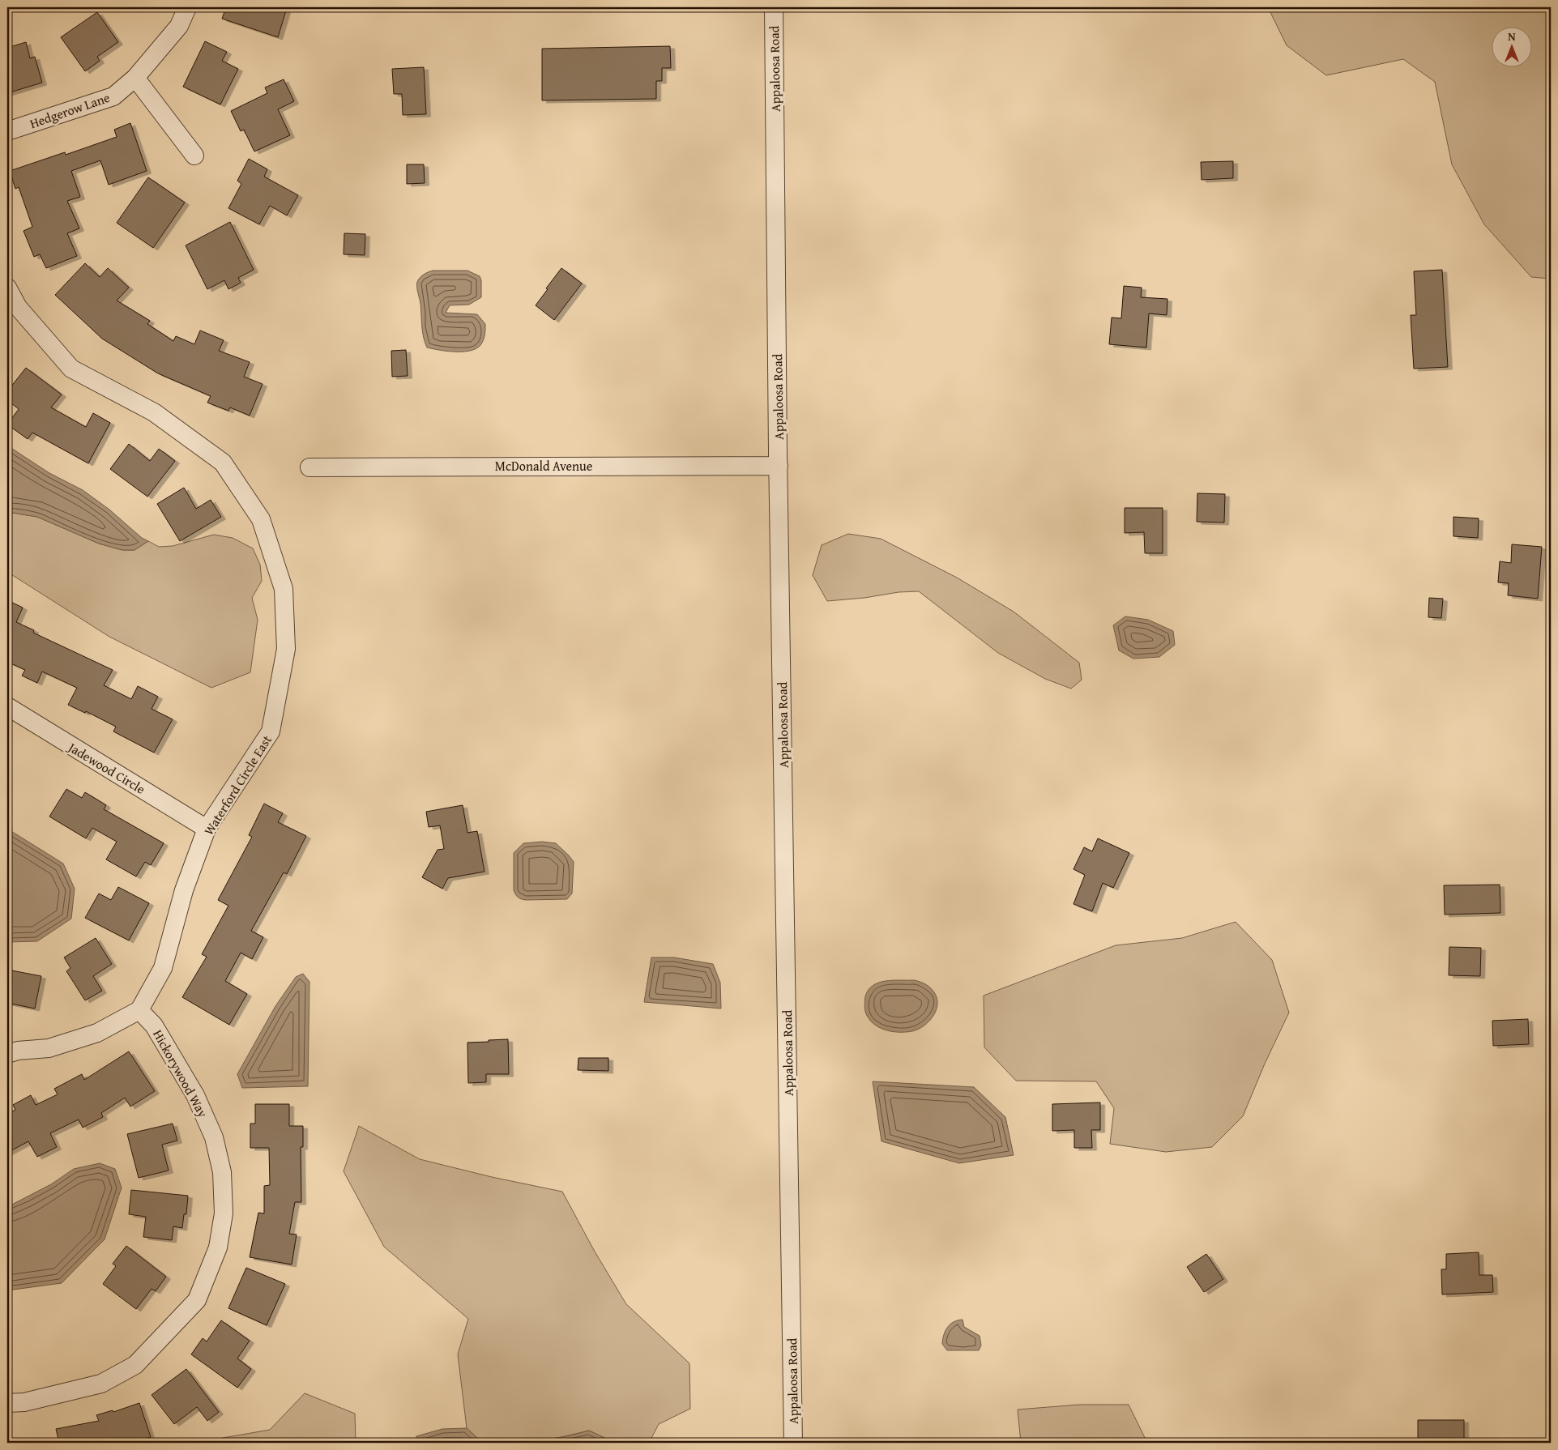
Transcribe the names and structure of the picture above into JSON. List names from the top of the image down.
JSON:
{
  "streets": {
    "street": [
      "Appaloosa Road",
      "Hedgerow Lane",
      "McDonald Avenue",
      "Jadewood Circle",
      "Waterford Circle East",
      "Hickorywood Way"
    ]
  },
  "crossings": [
    ["Appaloosa Road", "McDonald Avenue"],
    ["Jadewood Circle", "Waterford Circle East"],
    ["Waterford Circle East", "Hickorywood Way"]
  ],
  "north": "top"
}
